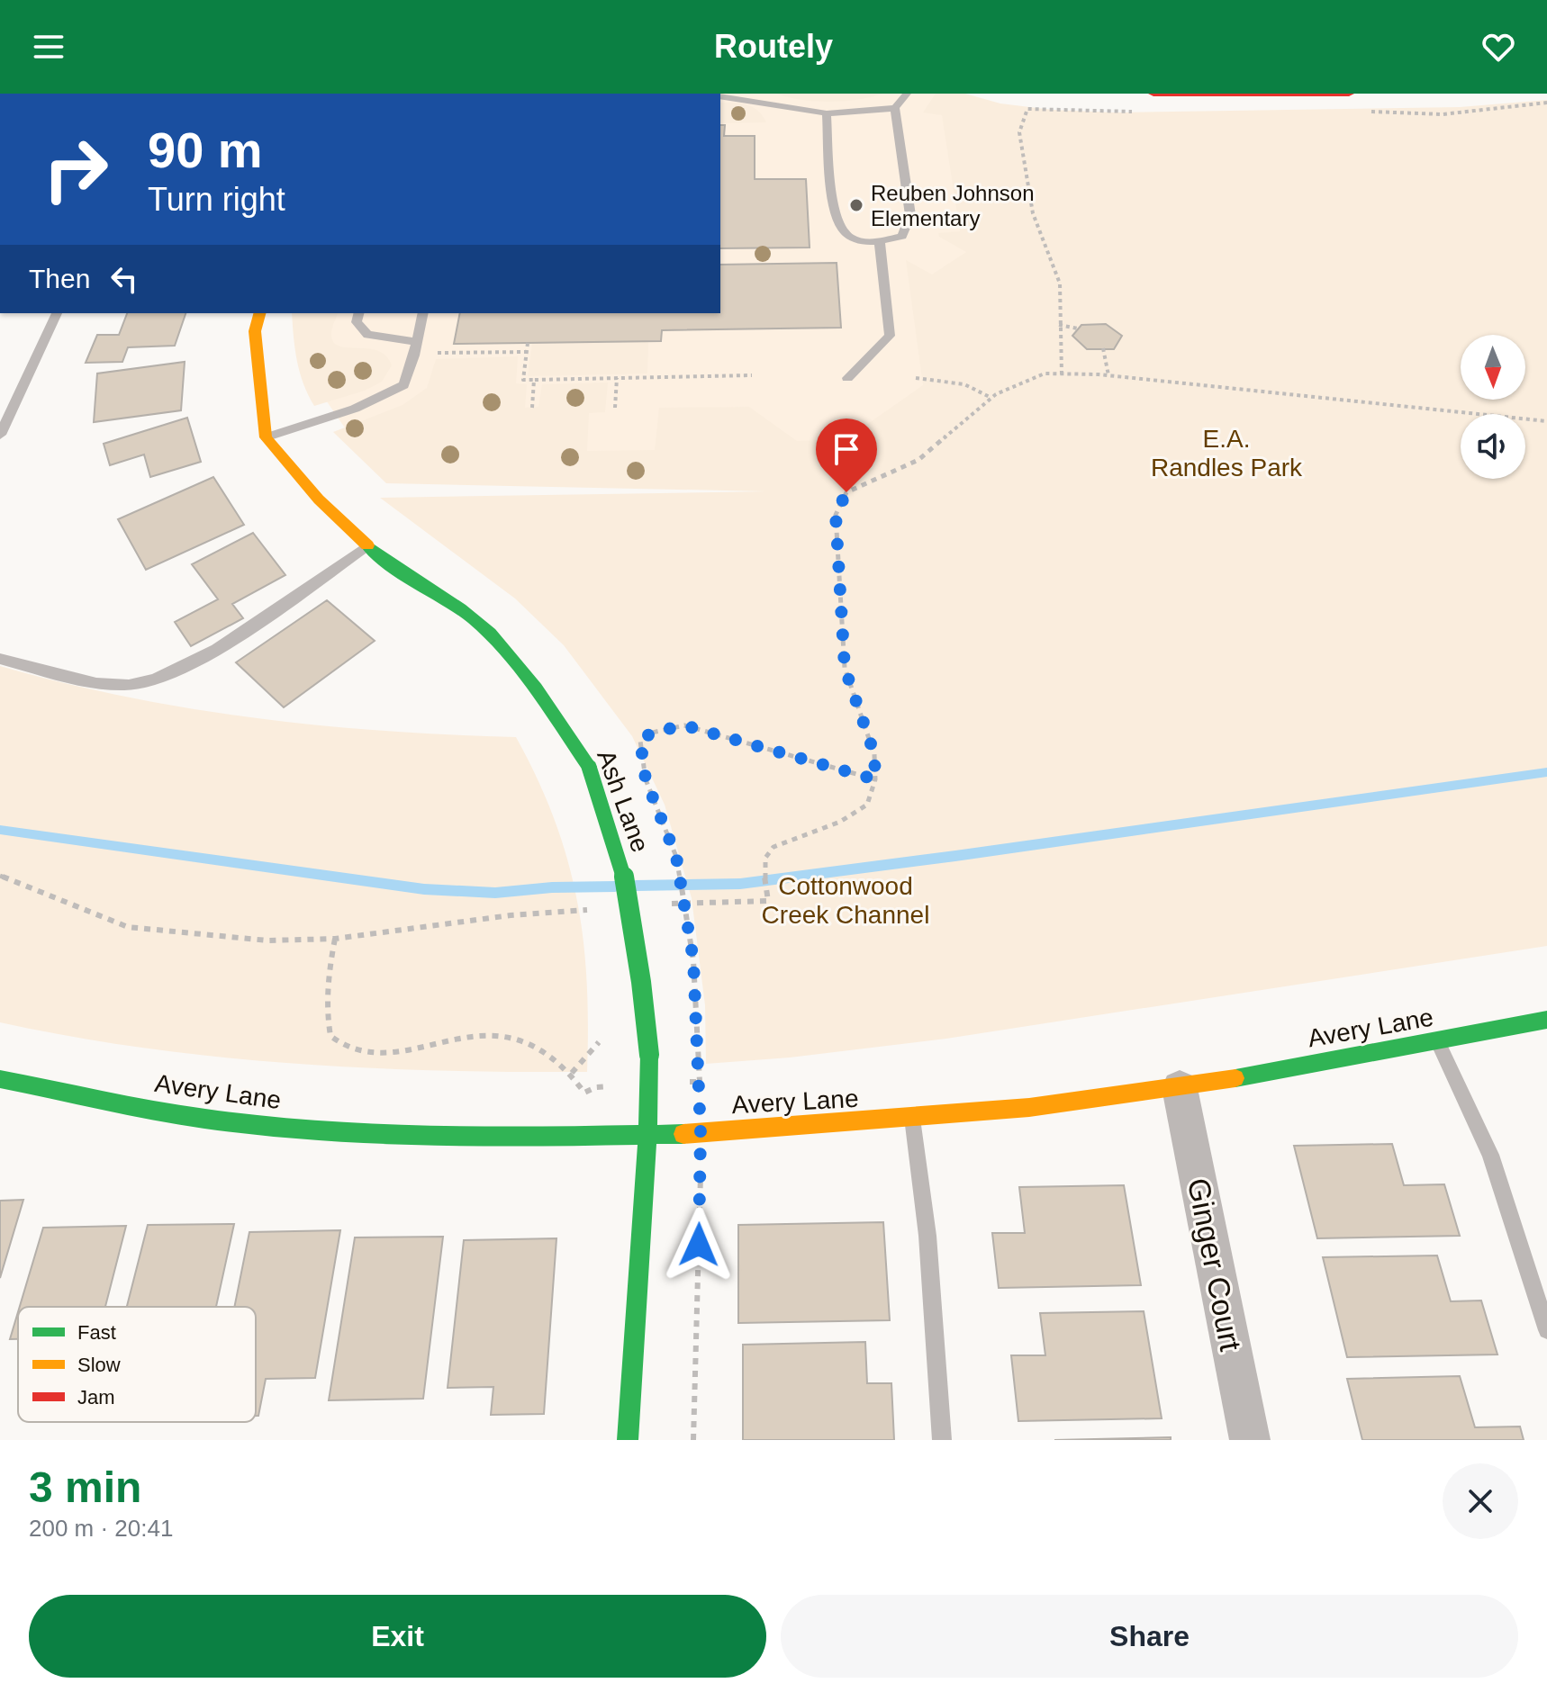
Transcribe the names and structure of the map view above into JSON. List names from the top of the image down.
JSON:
{
  "streets": {
    "street": ["Ash Lane", "Avery Lane", "Ginger Court"]
  },
  "crossings": [
    ["Ash Lane", "Avery Lane"],
    ["Avery Lane", "Ginger Court"]
  ],
  "parks": ["E.A. Randles Park", "Cottonwood Creek Channel"],
  "places": ["Reuben Johnson Elementary"],
  "legend": ["Fast", "Slow", "Jam"],
  "north": "bottom",
  "page": {
    "header": "Routely",
    "turn": ["90 m", "Turn right"],
    "then": "Then",
    "heading": ["3 min", "200 m · 20:41"],
    "buttons": ["Exit", "Share"]
  }
}
